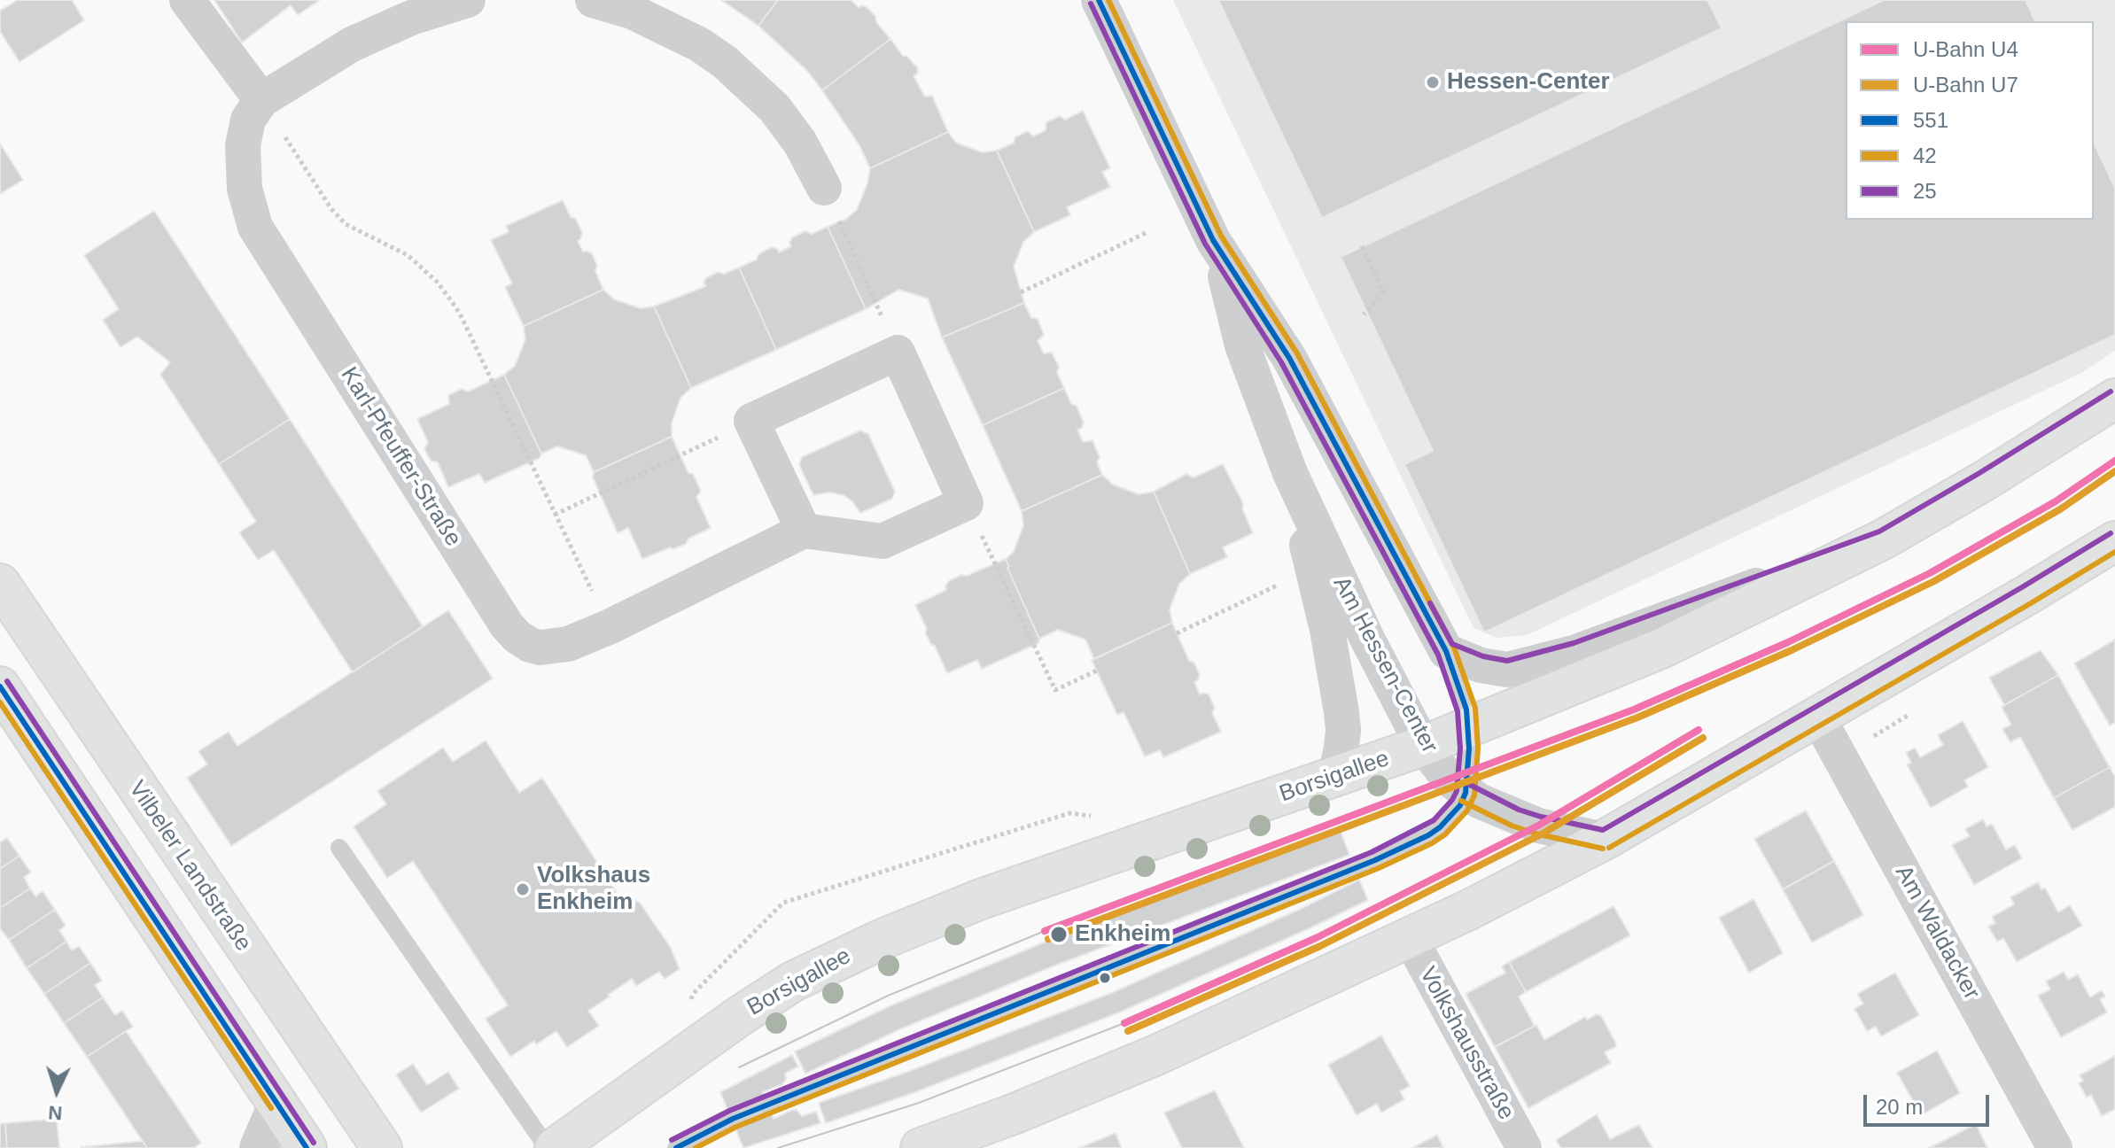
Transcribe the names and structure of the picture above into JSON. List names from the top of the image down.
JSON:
{
  "streets": {
    "main road": ["Borsigallee", "Vilbeler Landstraße"],
    "street": [
      "Karl-Pfeuffer-Straße",
      "Am Hessen-Center",
      "Am Waldacker",
      "Volkshausstraße"
    ]
  },
  "crossings": [
    ["Am Hessen-Center", "Borsigallee"]
  ],
  "places": ["Hessen-Center", "Volkshaus Enkheim", "Enkheim"],
  "lines": [
    "transit line 551",
    "transit line 42",
    "transit line 25",
    "metro line U4",
    "metro line U7"
  ],
  "legend": [
    "U-Bahn U4",
    "U-Bahn U7",
    "551",
    "42",
    "25"
  ],
  "scale_bar": "20 m",
  "north": "bottom"
}
